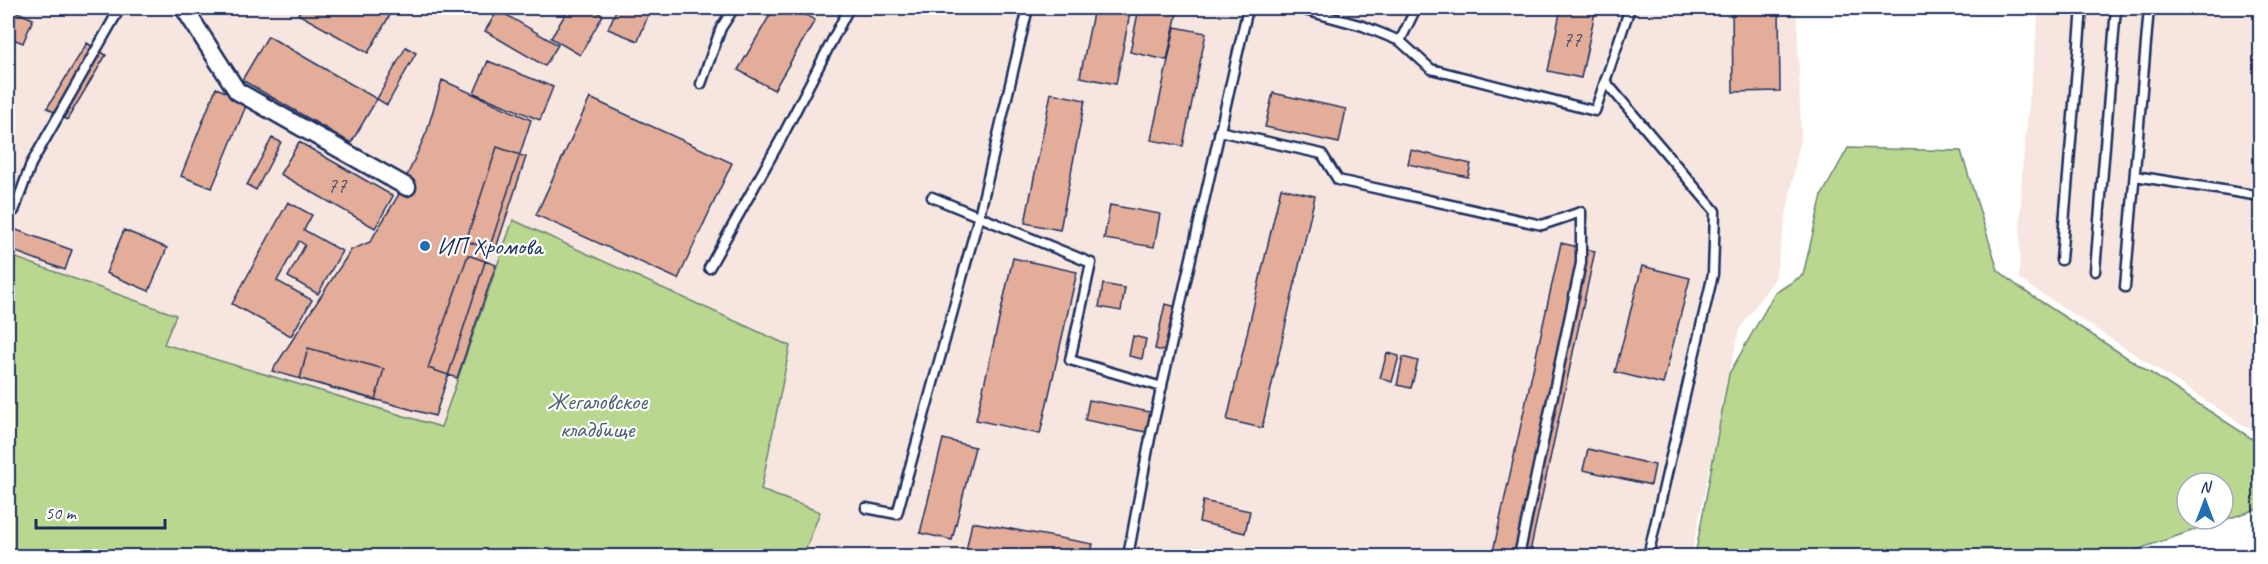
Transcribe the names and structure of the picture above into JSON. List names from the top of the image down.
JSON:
{
  "parks": ["Жегаловское кладбище"],
  "places": ["ИП Хромова"],
  "house_numbers": ["77", "77"],
  "scale_bar": "50 m",
  "north": "top"
}
